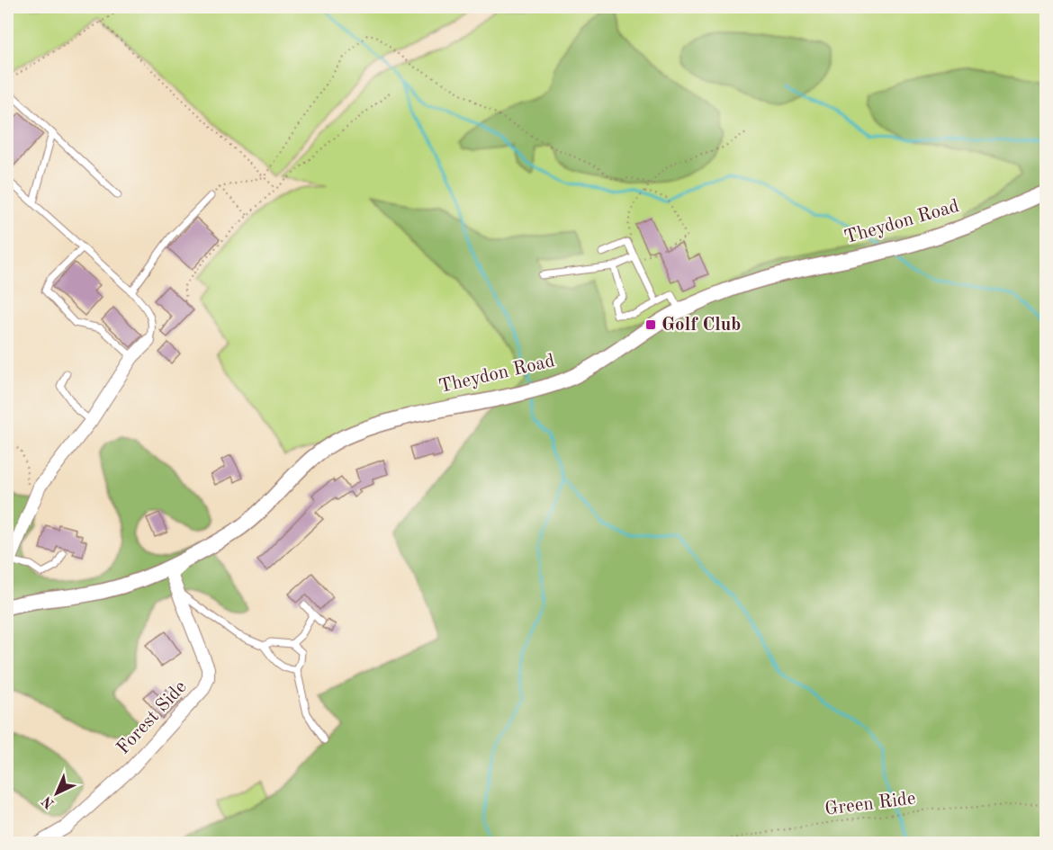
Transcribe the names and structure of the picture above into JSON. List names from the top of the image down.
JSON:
{
  "streets": {
    "street": ["Theydon Road", "Forest Side"],
    "path": ["Green Ride"]
  },
  "crossings": [
    ["Theydon Road", "Forest Side"]
  ],
  "places": {
    "transit": ["Golf Club"]
  },
  "north": "bottom left"
}
